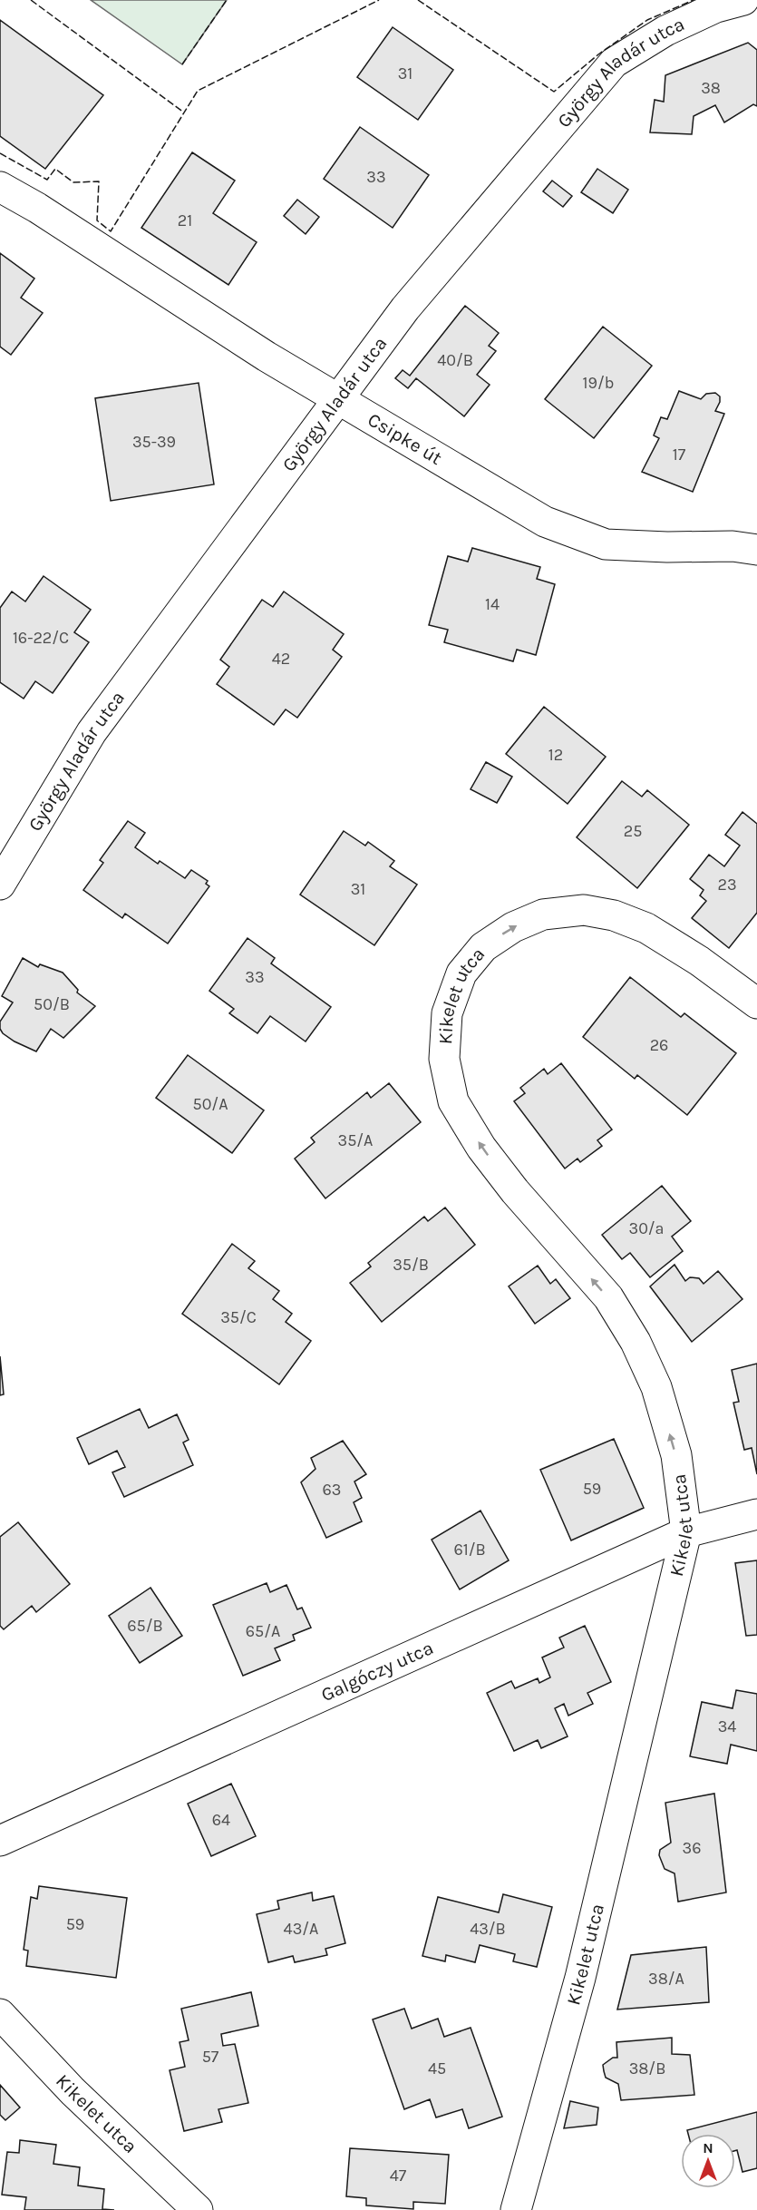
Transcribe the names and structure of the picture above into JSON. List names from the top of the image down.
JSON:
{
  "streets": {
    "street": [
      "György Aladár utca",
      "Csipke út",
      "Kikelet utca",
      "Galgóczy utca"
    ]
  },
  "crossings": [
    ["György Aladár utca", "Csipke út"],
    ["Kikelet utca", "Galgóczy utca"]
  ],
  "house_numbers": [
    "31",
    "38",
    "33",
    "21",
    "40/B",
    "19/b",
    "35-39",
    "17",
    "14",
    "16-22/C",
    "42",
    "12",
    "25",
    "23",
    "31",
    "33",
    "50/B",
    "26",
    "50/A",
    "35/A",
    "30/a",
    "35/B",
    "35/C",
    "59",
    "63",
    "61/B",
    "65/B",
    "65/A",
    "34",
    "64",
    "36",
    "59",
    "43/A",
    "43/B",
    "38/A",
    "57",
    "45",
    "38/B",
    "47"
  ],
  "north": "top"
}
